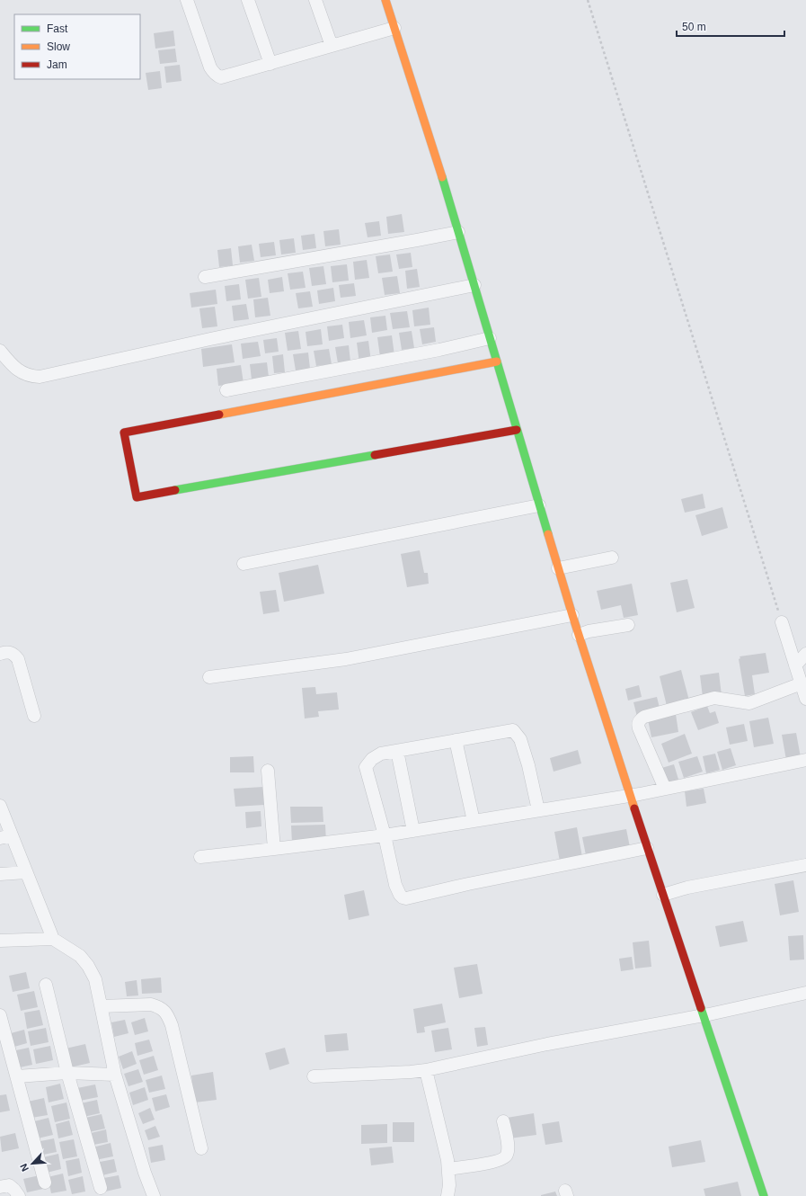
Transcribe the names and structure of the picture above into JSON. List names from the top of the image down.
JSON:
{
  "legend": ["Fast", "Slow", "Jam"],
  "scale_bar": "50 m",
  "north": "bottom left"
}
